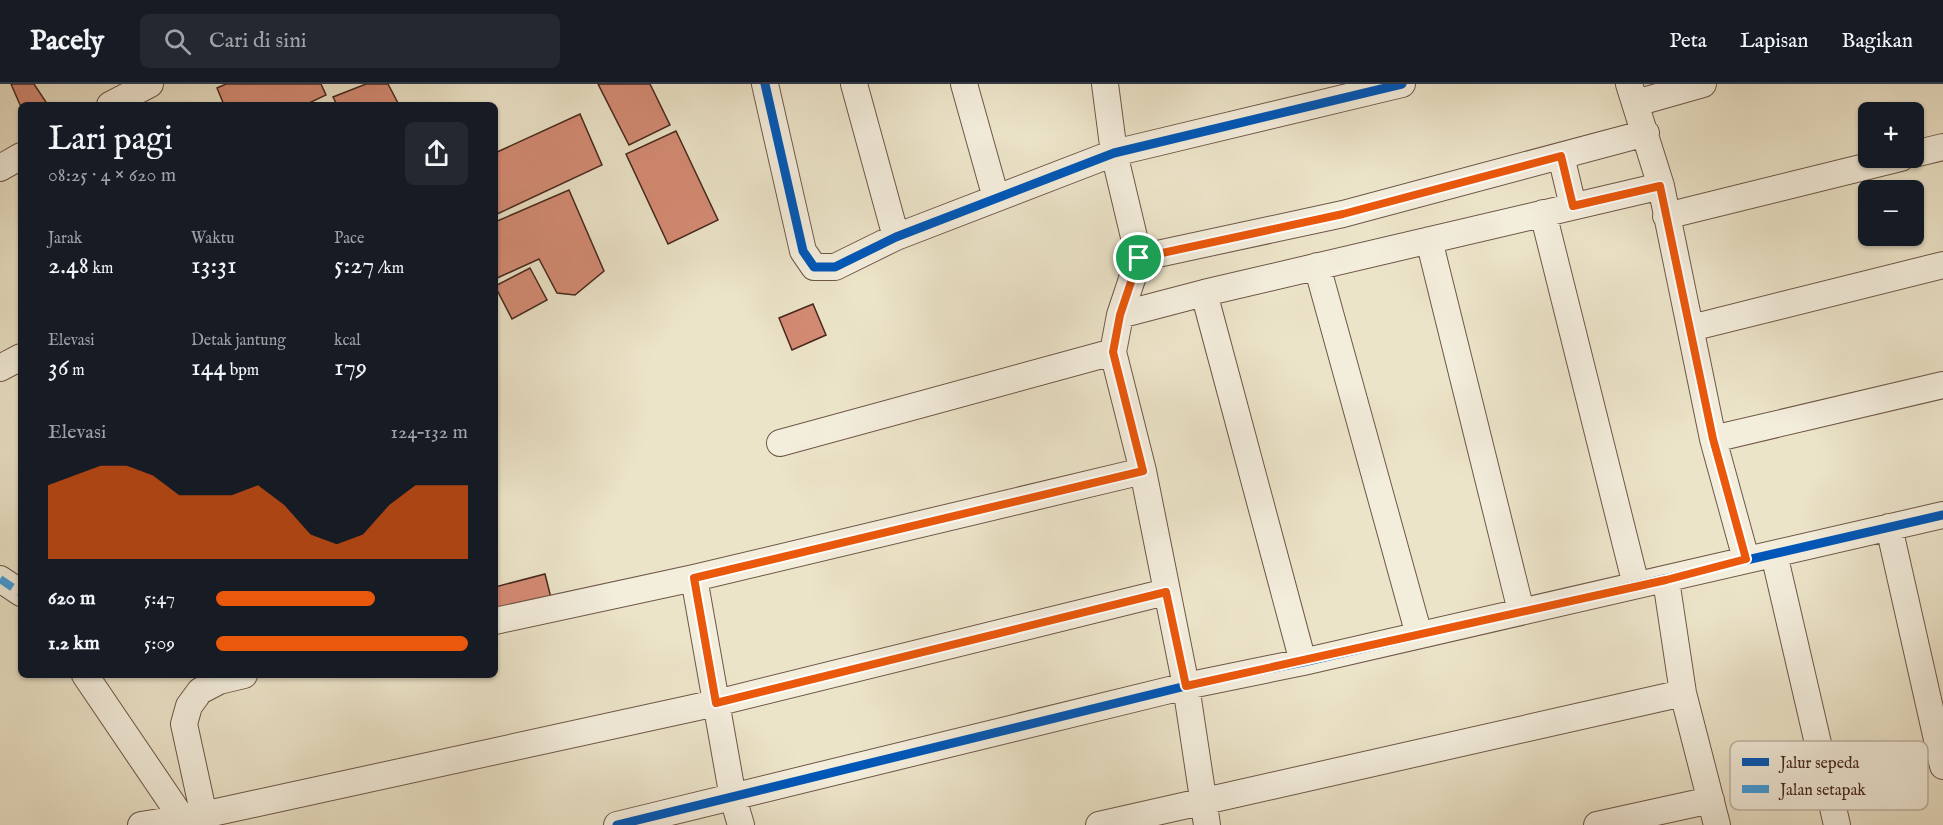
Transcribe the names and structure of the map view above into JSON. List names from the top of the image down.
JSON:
{
  "legend": ["Jalur sepeda", "Jalan setapak"],
  "page": {
    "header": "Pacely",
    "search": "Cari di sini",
    "nav": ["Peta", "Lapisan", "Bagikan"],
    "map_buttons": ["+", "−"],
    "heading": ["Lari pagi", "08:25 · 4 × 620 m"],
    "stats": [
      ["Jarak", "2.48 km"],
      ["Waktu", "13:31"],
      ["Pace", "5:27 /km"],
      ["Elevasi", "36 m"],
      ["Detak jantung", "144 bpm"],
      ["kcal", "179"]
    ],
    "chart": ["Elevasi", "124–132 m"],
    "list": [
      {
        "name": "620 m",
        "note": "5:47"
      },
      {
        "name": "1.2 km",
        "note": "5:09"
      }
    ]
  }
}
